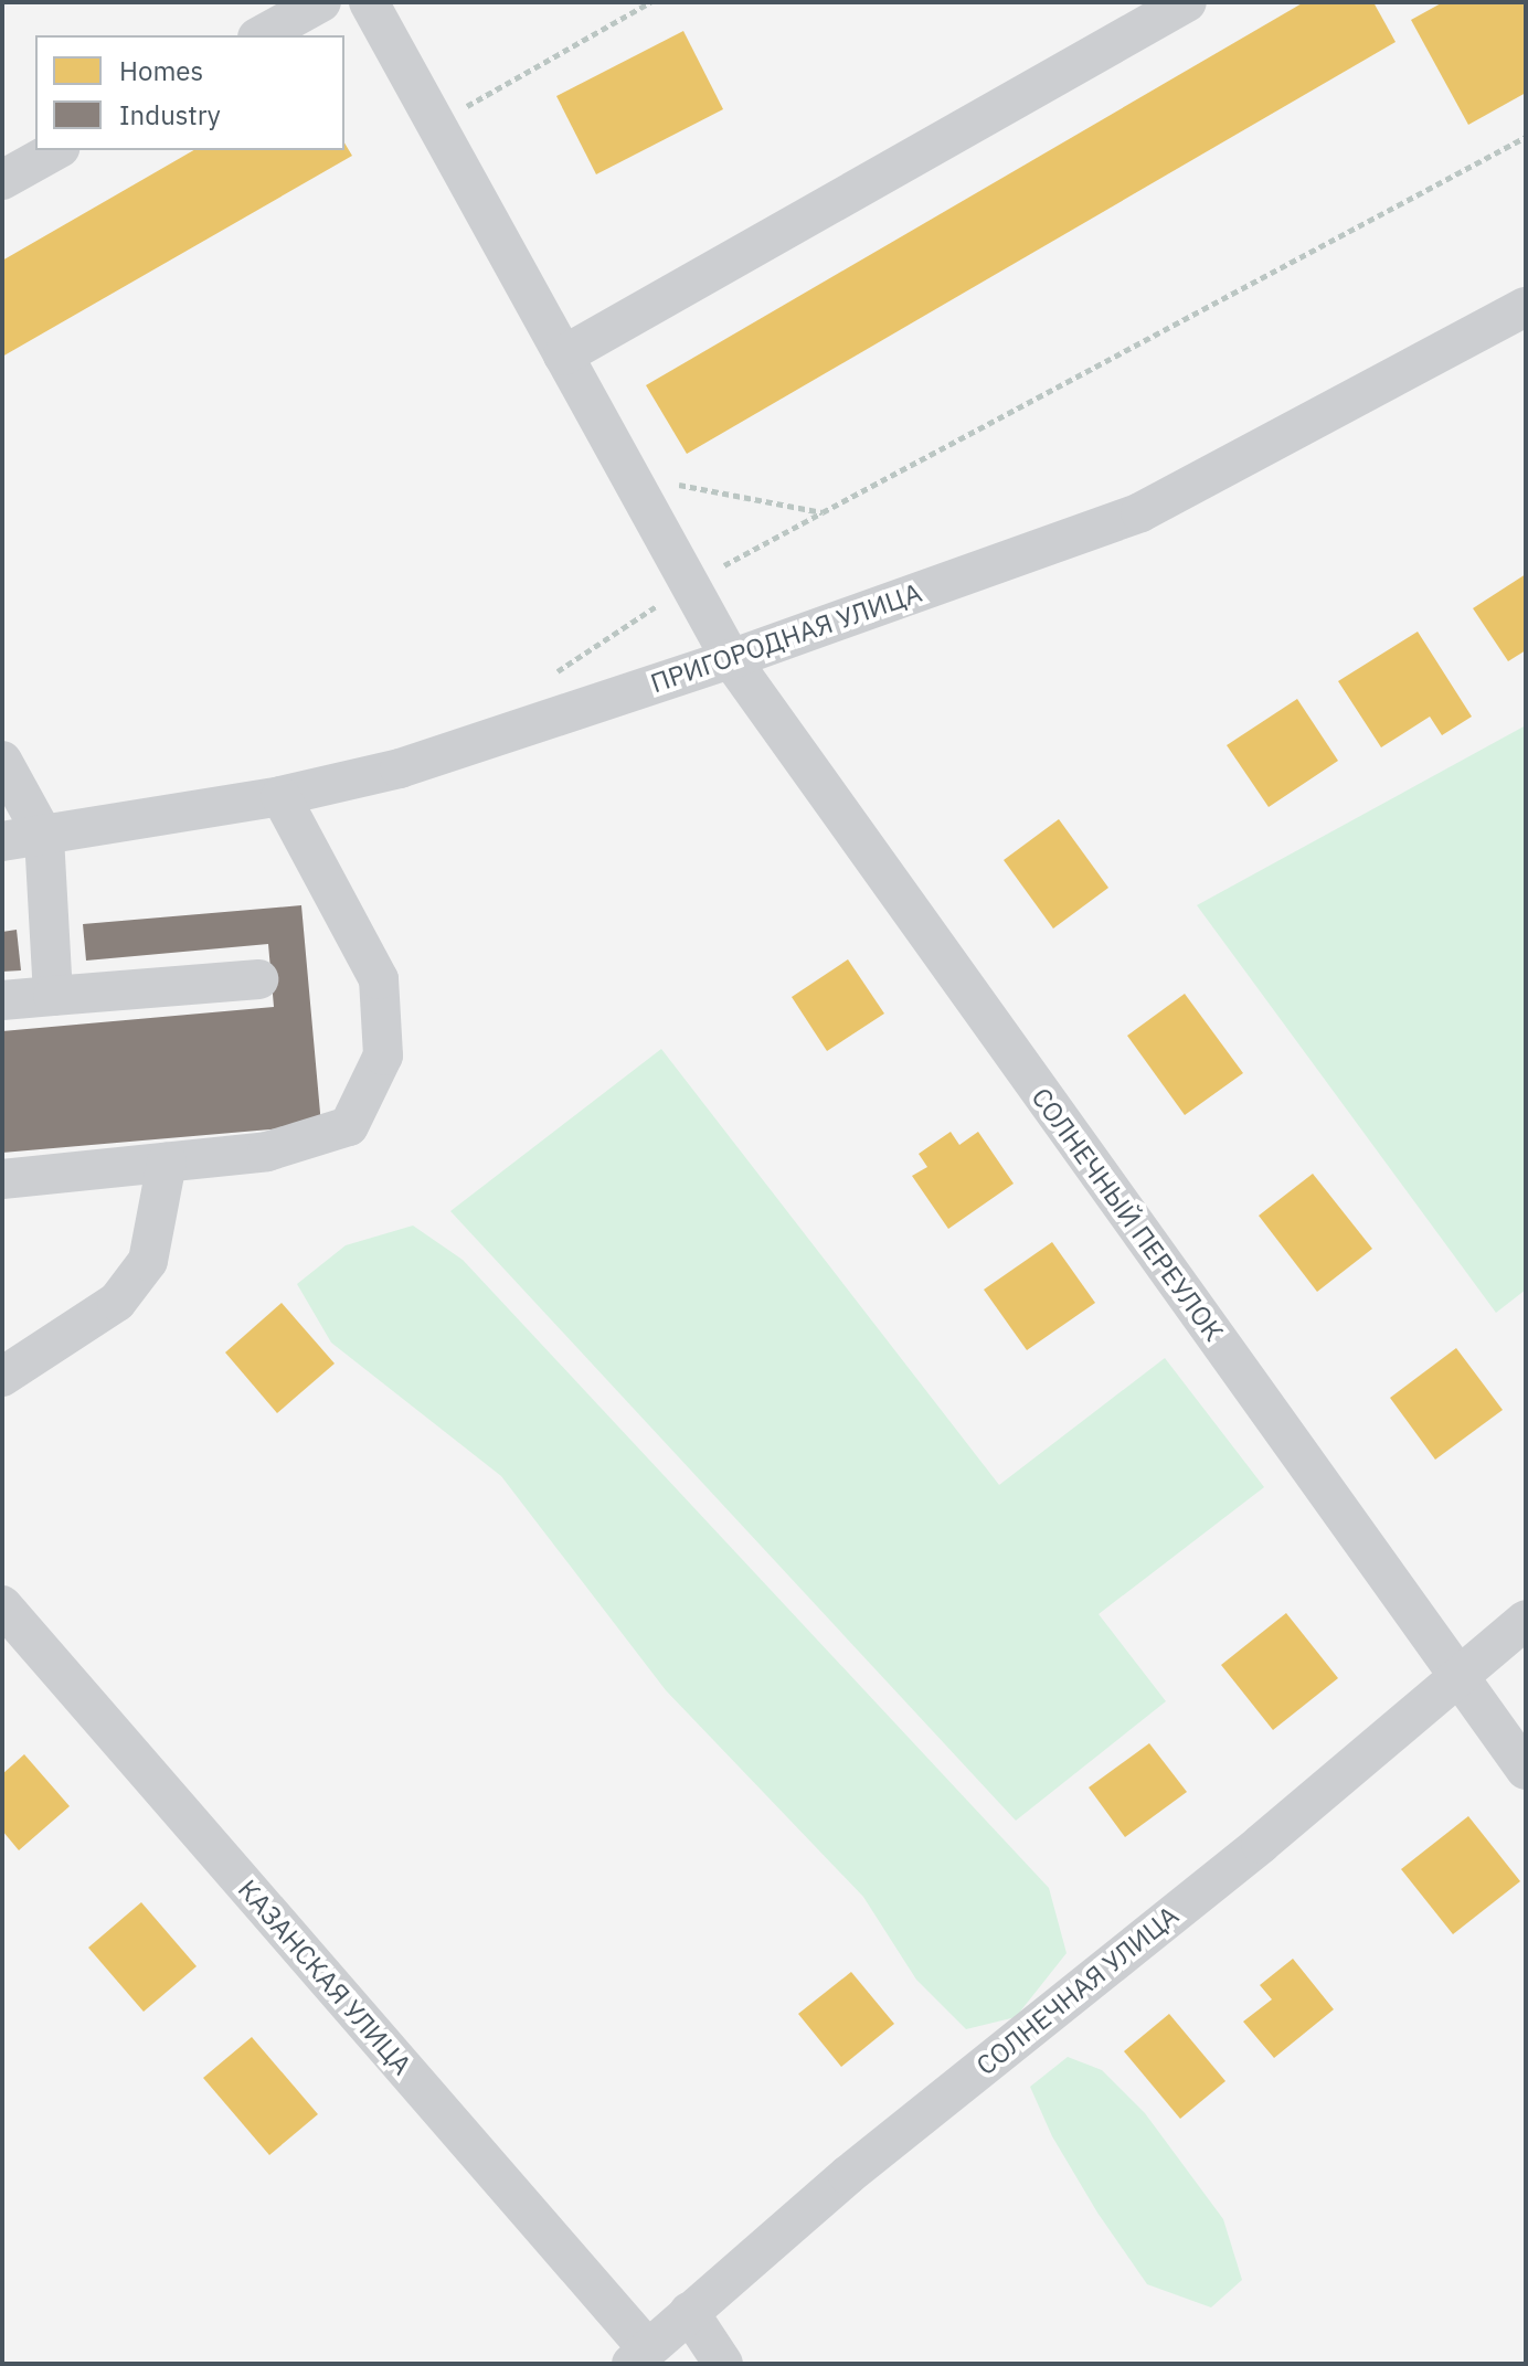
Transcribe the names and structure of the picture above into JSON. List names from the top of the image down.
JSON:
{
  "streets": {
    "street": [
      "ПРИГОРОДНАЯ УЛИЦА",
      "СОЛНЕЧНЫЙ ПЕРЕУЛОК",
      "КАЗАНСКАЯ УЛИЦА",
      "СОЛНЕЧНАЯ УЛИЦА"
    ]
  },
  "crossings": [
    ["ПРИГОРОДНАЯ УЛИЦА", "СОЛНЕЧНЫЙ ПЕРЕУЛОК"],
    ["СОЛНЕЧНЫЙ ПЕРЕУЛОК", "СОЛНЕЧНАЯ УЛИЦА"],
    ["КАЗАНСКАЯ УЛИЦА", "СОЛНЕЧНАЯ УЛИЦА"]
  ],
  "legend": ["Homes", "Industry"]
}
